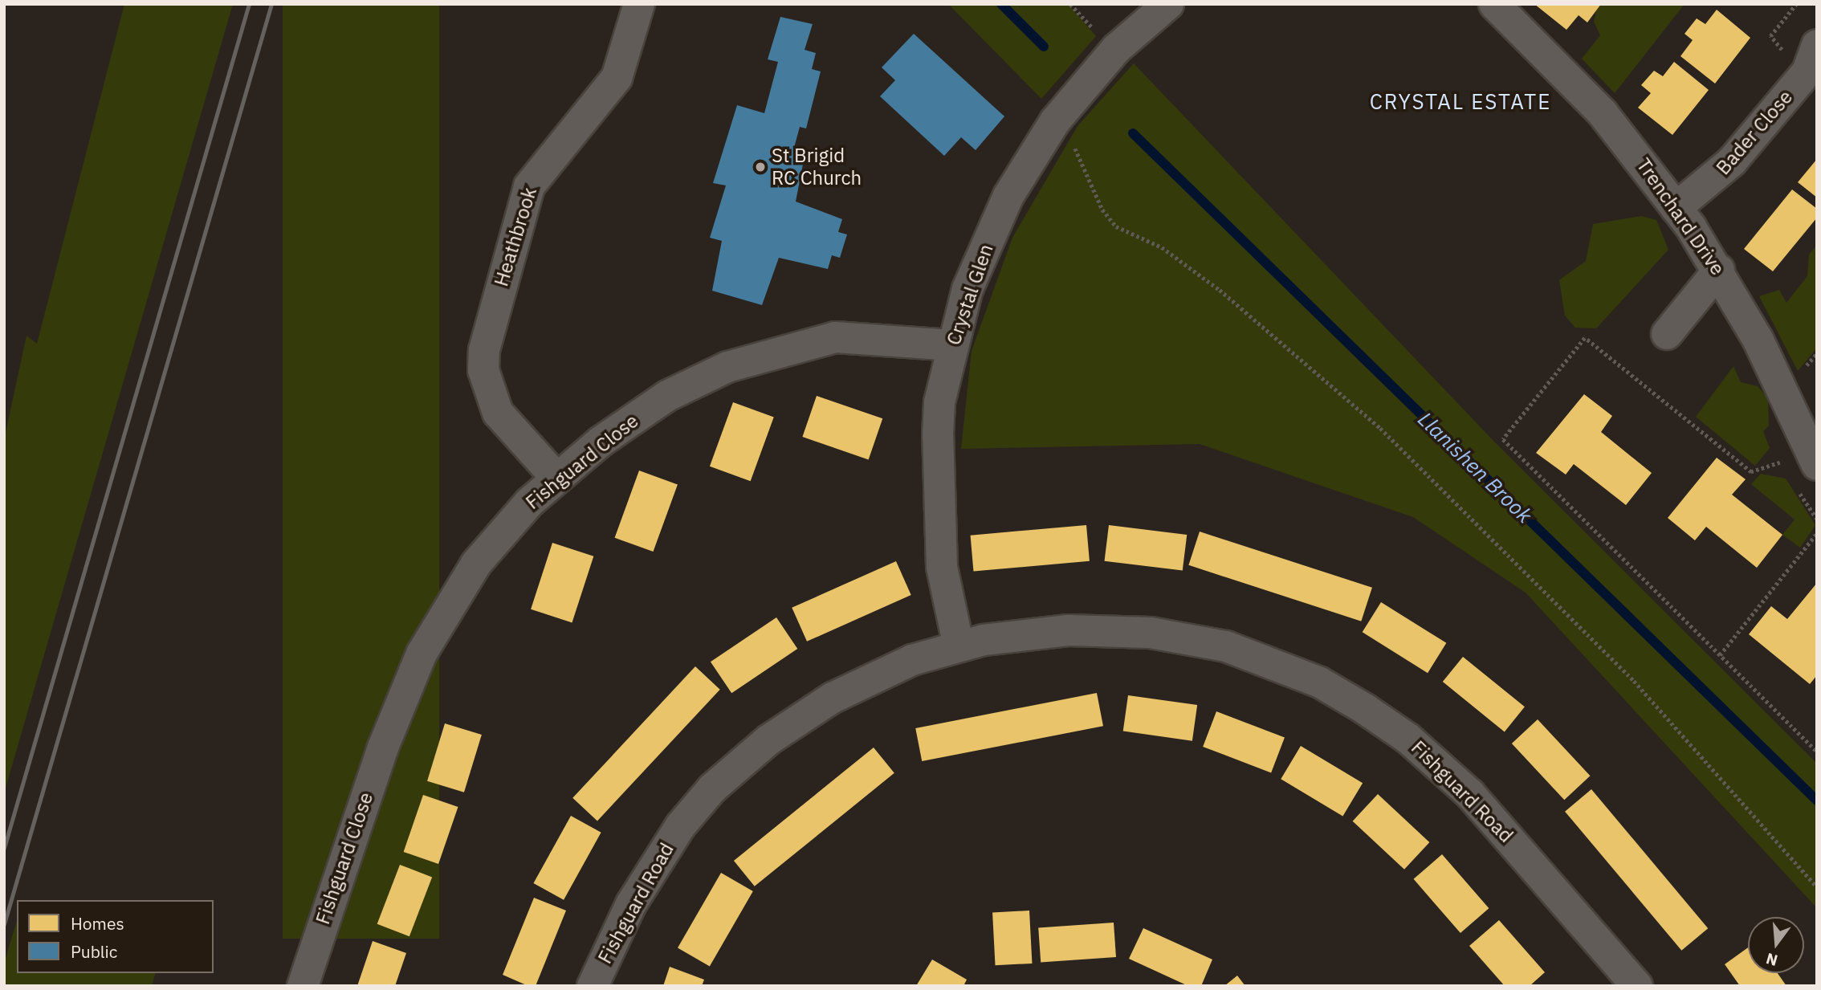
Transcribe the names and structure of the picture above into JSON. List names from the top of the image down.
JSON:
{
  "streets": {
    "street": [
      "Bader Close",
      "Trenchard Drive",
      "Heathbrook",
      "Crystal Glen",
      "Fishguard Close",
      "Fishguard Road"
    ]
  },
  "crossings": [
    ["Bader Close", "Trenchard Drive"],
    ["Heathbrook", "Fishguard Close"],
    ["Crystal Glen", "Fishguard Close"],
    ["Crystal Glen", "Fishguard Road"]
  ],
  "districts": ["CRYSTAL ESTATE"],
  "water": ["Llanishen Brook"],
  "places": ["St Brigid RC Church"],
  "legend": ["Homes", "Public"],
  "north": "bottom"
}
